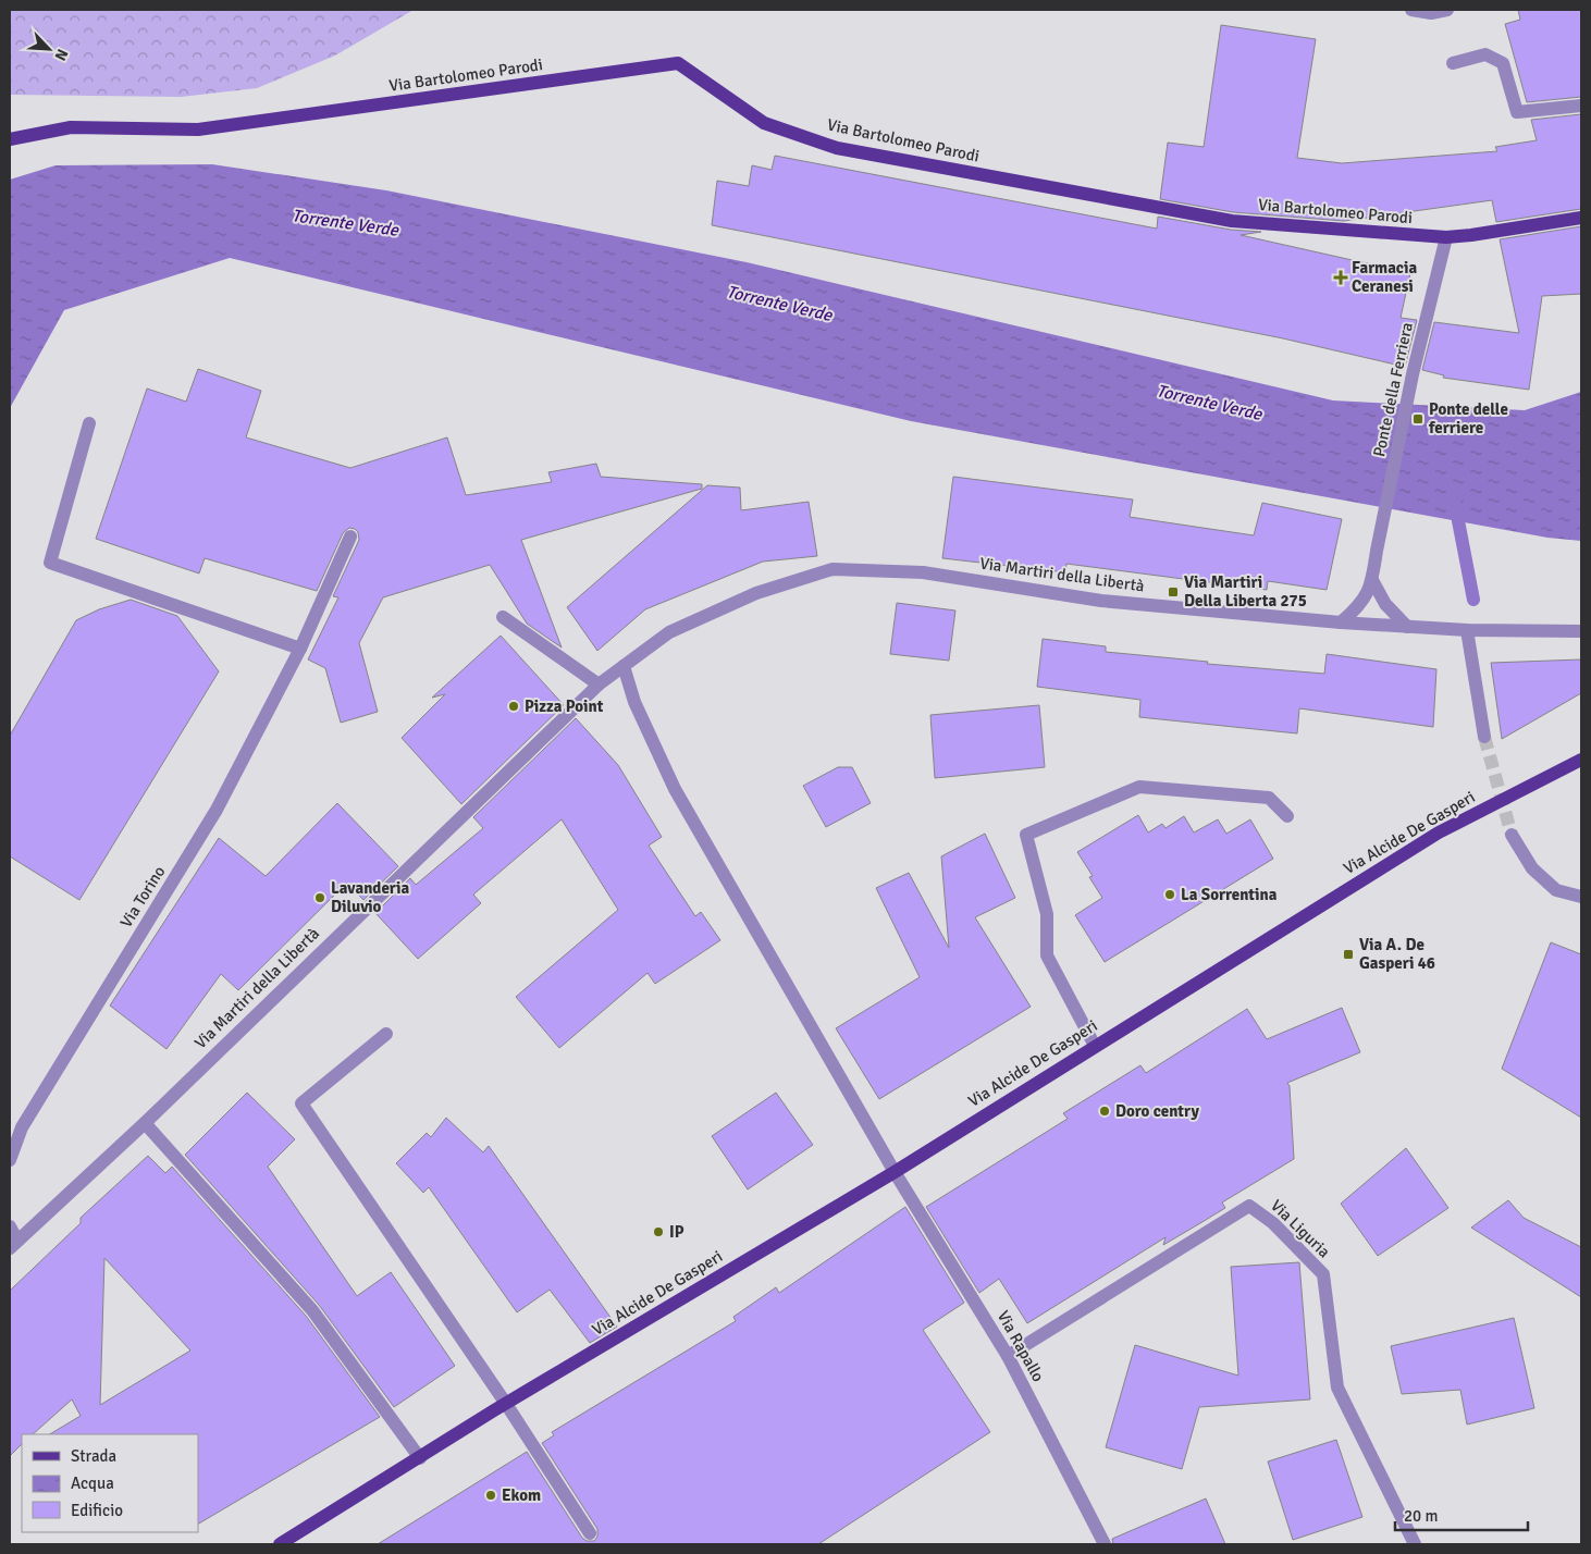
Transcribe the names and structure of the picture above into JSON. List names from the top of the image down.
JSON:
{
  "streets": {
    "main road": ["Via Bartolomeo Parodi", "Via Alcide De Gasperi"],
    "street": [
      "Ponte della Ferriera",
      "Via Martiri della Libertà",
      "Via Torino",
      "Via Liguria",
      "Via Rapallo"
    ]
  },
  "crossings": [
    ["Via Bartolomeo Parodi", "Ponte della Ferriera"],
    ["Ponte della Ferriera", "Via Martiri della Libertà"],
    ["Via Martiri della Libertà", "Via Rapallo"],
    ["Via Alcide De Gasperi", "Via Rapallo"],
    ["Via Liguria", "Via Rapallo"]
  ],
  "water": ["Torrente Verde"],
  "places": {
    "health": ["Farmacia Ceranesi"],
    "transit": ["Ponte delle ferriere", "Via Martiri Della Liberta 275", "Via A. De Gasperi 46"],
    "other": [
      "Pizza Point",
      "La Sorrentina",
      "Lavanderia Diluvio",
      "Doro centry",
      "IP",
      "Ekom"
    ]
  },
  "legend": ["Strada", "Acqua", "Edificio"],
  "scale_bar": "20 m",
  "north": "bottom right"
}
